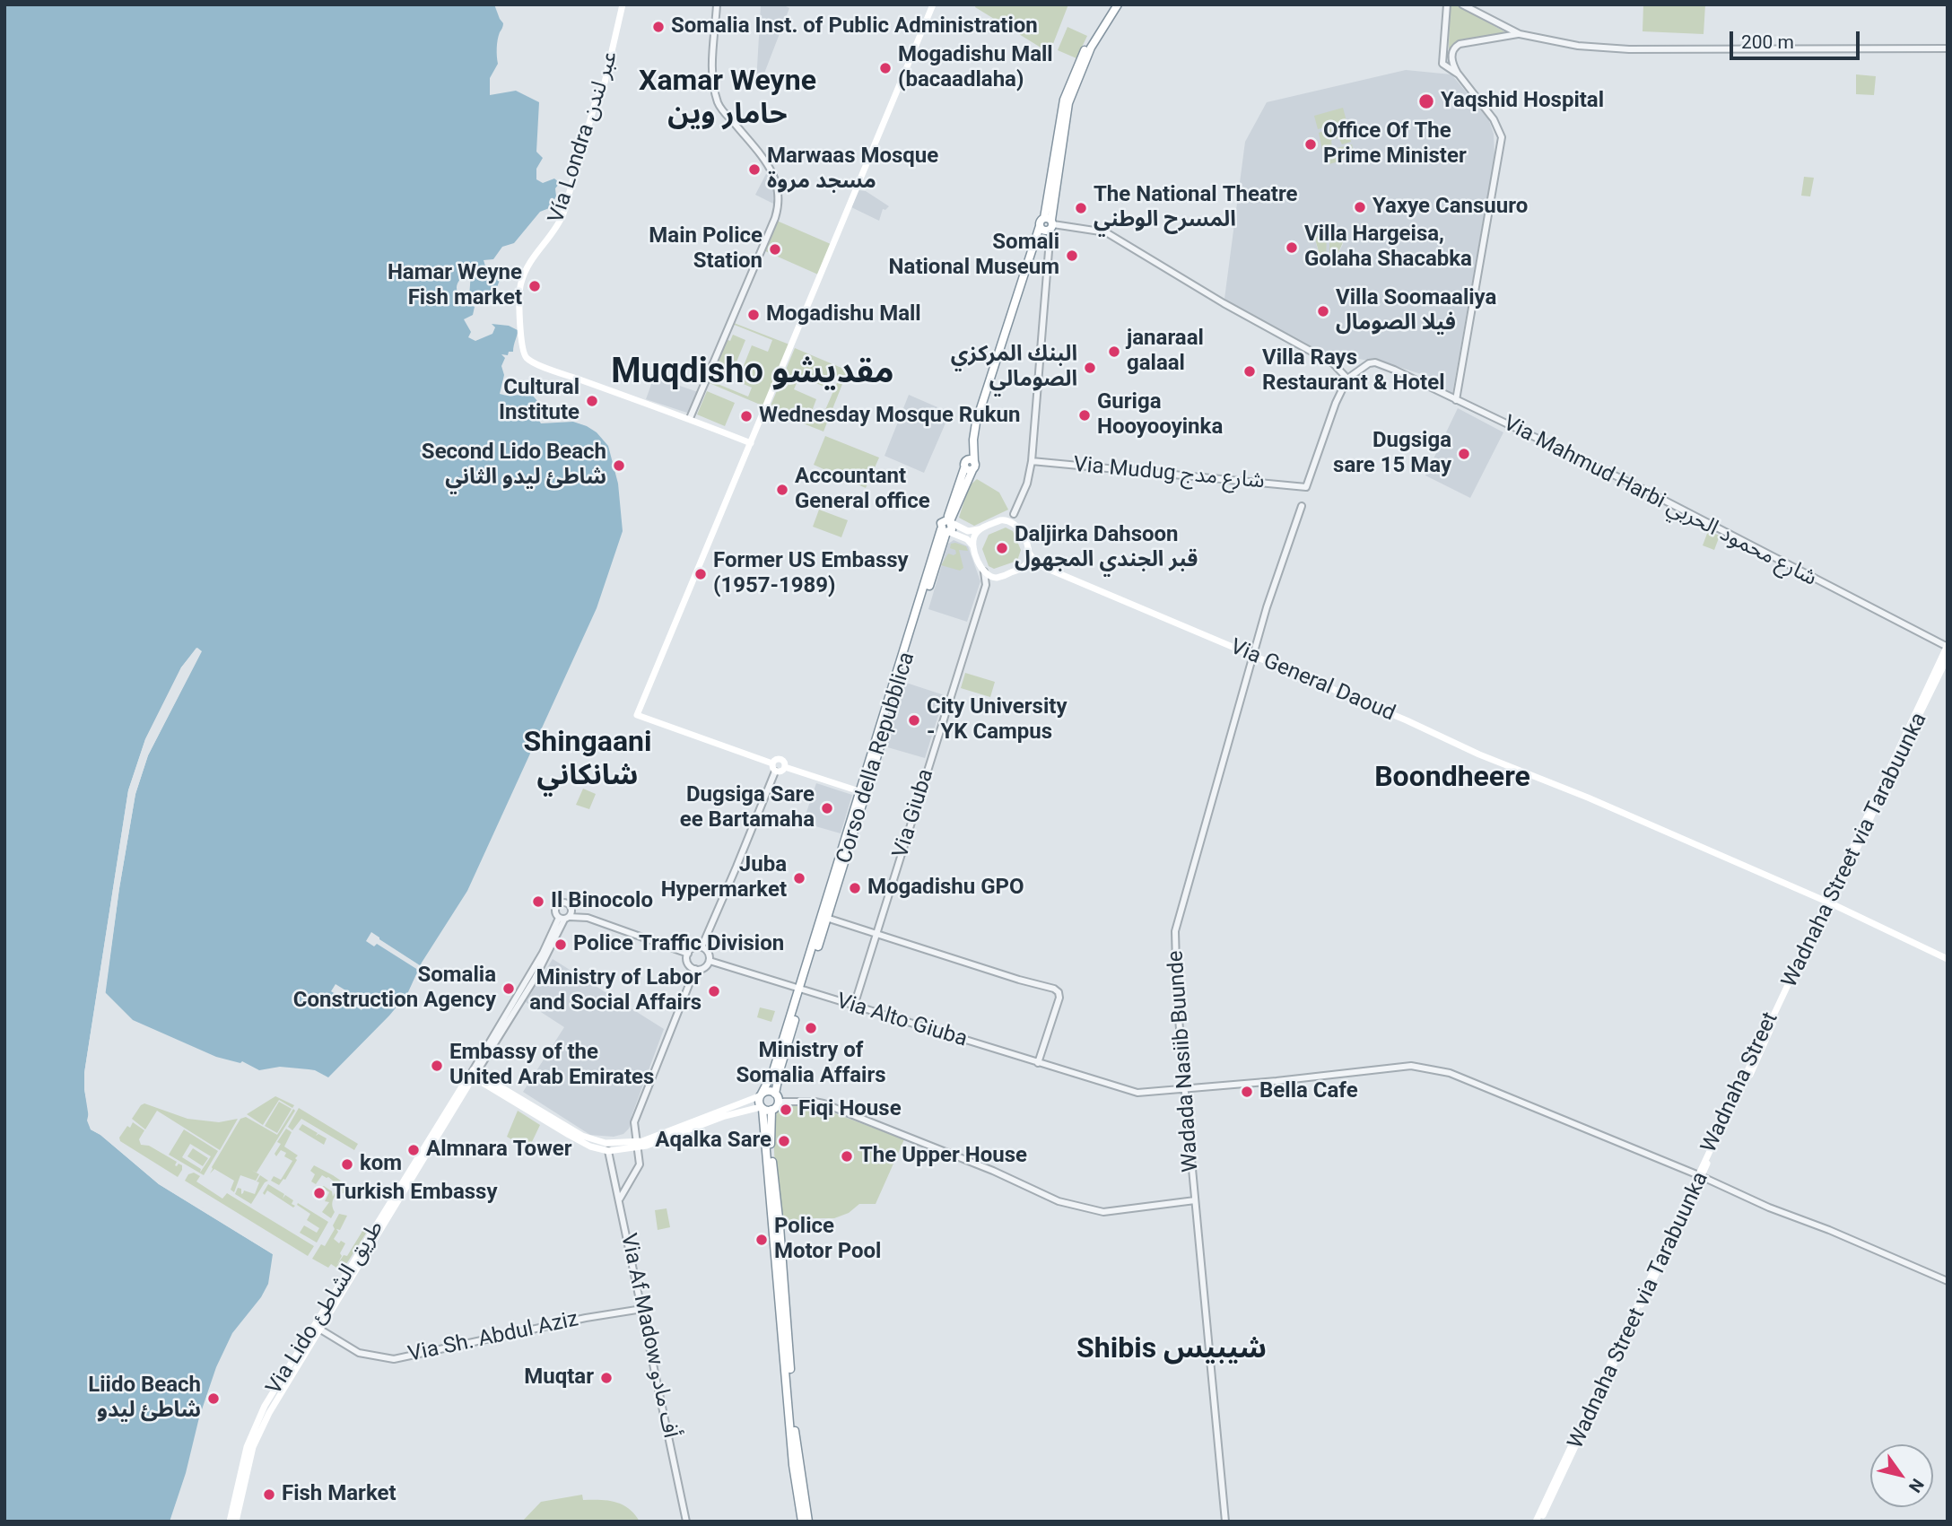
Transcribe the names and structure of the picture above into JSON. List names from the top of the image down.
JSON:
{
  "streets": {
    "main road": [
      "Vía Londra عبر لندن",
      "Via General Daoud",
      "Wadnaha Street via Tarabuunka",
      "Wadnaha Street",
      "Via Lido طريق الشاطئ"
    ],
    "street": [
      "Via Mudug شارع مدج",
      "Via Mahmud Harbi شارع محمود الحربي",
      "Via Giuba",
      "Via Alto Giuba",
      "Wadada Nasiib Buunde",
      "Via Af Madow أف مادو",
      "Via Sh. Abdul Aziz"
    ]
  },
  "crossings": [
    ["Via Mudug شارع مدج", "Via Mahmud Harbi شارع محمود الحربي"],
    ["Via Mahmud Harbi شارع محمود الحربي", "Wadnaha Street"],
    ["Via General Daoud", "Wadnaha Street via Tarabuunka"],
    ["Via General Daoud", "Wadada Nasiib Buunde"],
    ["Via General Daoud", "Wadnaha Street"],
    ["Via Giuba", "Via Alto Giuba"],
    ["Wadnaha Street via Tarabuunka", "Wadnaha Street"],
    ["Via Alto Giuba", "Wadada Nasiib Buunde"],
    ["Via Alto Giuba", "Wadnaha Street"],
    ["Via Lido طريق الشاطئ", "Via Sh. Abdul Aziz"],
    ["Via Af Madow أف مادو", "Via Sh. Abdul Aziz"]
  ],
  "districts": [
    "Xamar Weyne حامار وين",
    "Muqdisho مقديشو",
    "Shingaani شانكاني",
    "Boondheere",
    "Shibis شيبيس"
  ],
  "places": [
    "Somalia Inst. of Public Administration",
    "Mogadishu Mall (bacaadlaha)",
    "Yaqshid Hospital",
    "Office Of The Prime Minister",
    "Marwaas Mosque مسجد مروة",
    "Yaxye Cansuuro",
    "The National Theatre المسرح الوطني",
    "Villa Hargeisa, Golaha Shacabka",
    "Main Police Station",
    "Somali National Museum",
    "Hamar Weyne Fish market",
    "Villa Soomaaliya فيلا الصومال",
    "Mogadishu Mall",
    "janaraal galaal",
    "البنك المركزي الصومالي",
    "Villa Rays Restaurant & Hotel",
    "Cultural Institute",
    "Guriga Hooyooyinka",
    "Wednesday Mosque Rukun",
    "Dugsiga sare 15 May",
    "Second Lido Beach شاطئ ليدو الثاني",
    "Accountant General office",
    "Daljirka Dahsoon قبر الجندي المجهول",
    "Former US Embassy (1957-1989)",
    "City University - YK Campus",
    "Dugsiga Sare ee Bartamaha",
    "Juba Hypermarket",
    "Mogadishu GPO",
    "Il Binocolo",
    "Police Traffic Division",
    "Somalia Construction Agency",
    "Ministry of Labor and Social Affairs",
    "Ministry of Somalia Affairs",
    "Embassy of the United Arab Emirates",
    "Bella Cafe",
    "Fiqi House",
    "Aqalka Sare",
    "Almnara Tower",
    "The Upper House",
    "kom",
    "Turkish Embassy",
    "Police Motor Pool",
    "Muqtar",
    "Liido Beach شاطئ ليدو",
    "Fish Market"
  ],
  "scale_bar": "200 m",
  "north": "bottom right"
}
